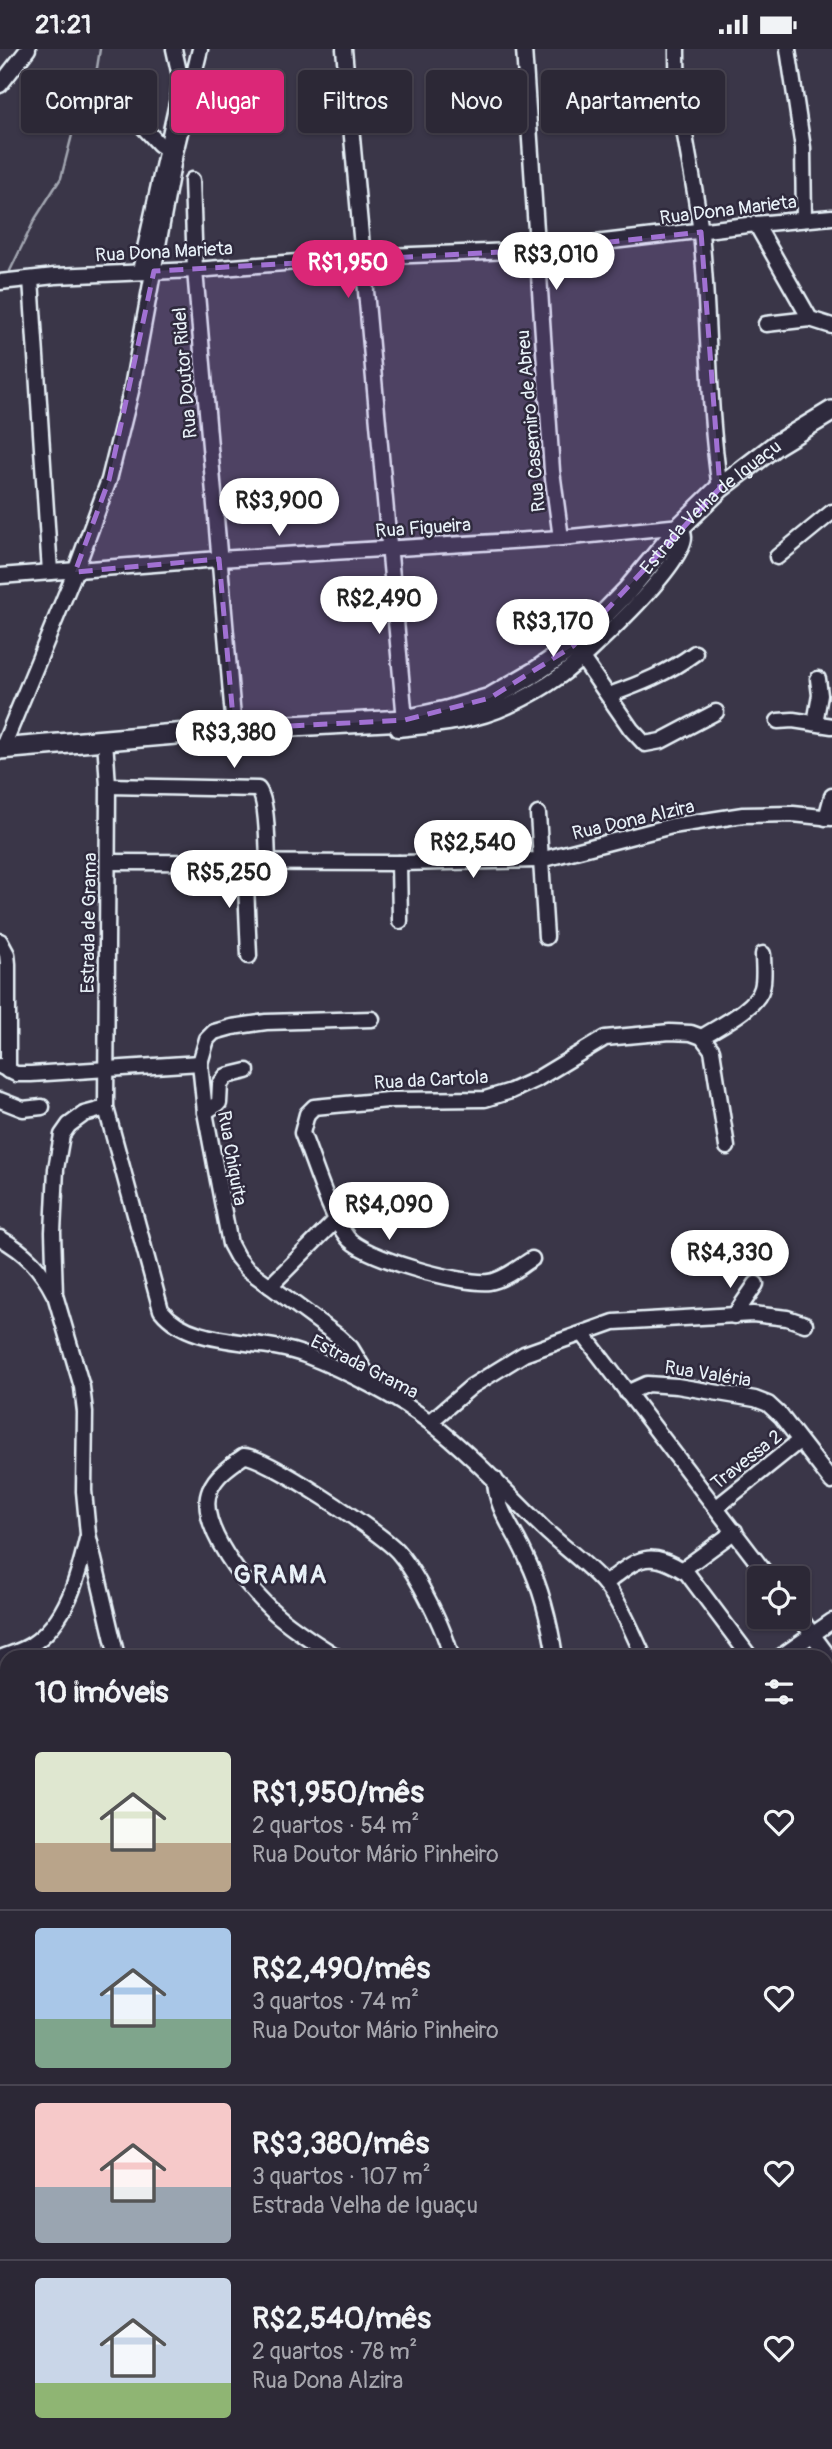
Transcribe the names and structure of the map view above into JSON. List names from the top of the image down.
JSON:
{
  "streets": {
    "main road": ["Estrada Velha de Iguaçu"],
    "street": [
      "Rua Dona Marieta",
      "Rua Doutor Ridel",
      "Rua Casemiro de Abreu",
      "Rua Figueira",
      "Rua Dona Alzira",
      "Estrada de Grama",
      "Rua da Cartola",
      "Rua Chiquita",
      "Estrada Grama",
      "Rua Valéria",
      "Travessa 2"
    ]
  },
  "crossings": [
    ["Rua Dona Marieta", "Rua Doutor Ridel"],
    ["Rua Dona Marieta", "Rua Casemiro de Abreu"],
    ["Rua Doutor Ridel", "Estrada Velha de Iguaçu"],
    ["Rua Doutor Ridel", "Rua Figueira"],
    ["Rua Casemiro de Abreu", "Rua Figueira"],
    ["Estrada Velha de Iguaçu", "Rua Figueira"],
    ["Estrada Velha de Iguaçu", "Estrada de Grama"],
    ["Rua Dona Alzira", "Estrada de Grama"],
    ["Estrada de Grama", "Estrada Grama"],
    ["Rua Chiquita", "Estrada Grama"],
    ["Rua Valéria", "Travessa 2"]
  ],
  "districts": ["GRAMA"],
  "page": {
    "status": "21:21",
    "chip": [
      "Comprar",
      "Alugar",
      "Filtros",
      "Novo",
      "Apartamento"
    ],
    "price": [
      "R$3,010",
      "R$1,950",
      "R$3,900",
      "R$2,490",
      "R$3,170",
      "R$3,380",
      "R$2,540",
      "R$5,250",
      "R$4,090",
      "R$4,330"
    ],
    "heading": "10 imóveis",
    "list": [
      {
        "name": "R$1,950/mês",
        "note": "2 quartos · 54 m² · Rua Doutor Mário Pinheiro"
      },
      {
        "name": "R$2,490/mês",
        "note": "3 quartos · 74 m² · Rua Doutor Mário Pinheiro"
      },
      {
        "name": "R$3,380/mês",
        "note": "3 quartos · 107 m² · Estrada Velha de Iguaçu"
      },
      {
        "name": "R$2,540/mês",
        "note": "2 quartos · 78 m² · Rua Dona Alzira"
      }
    ]
  }
}
